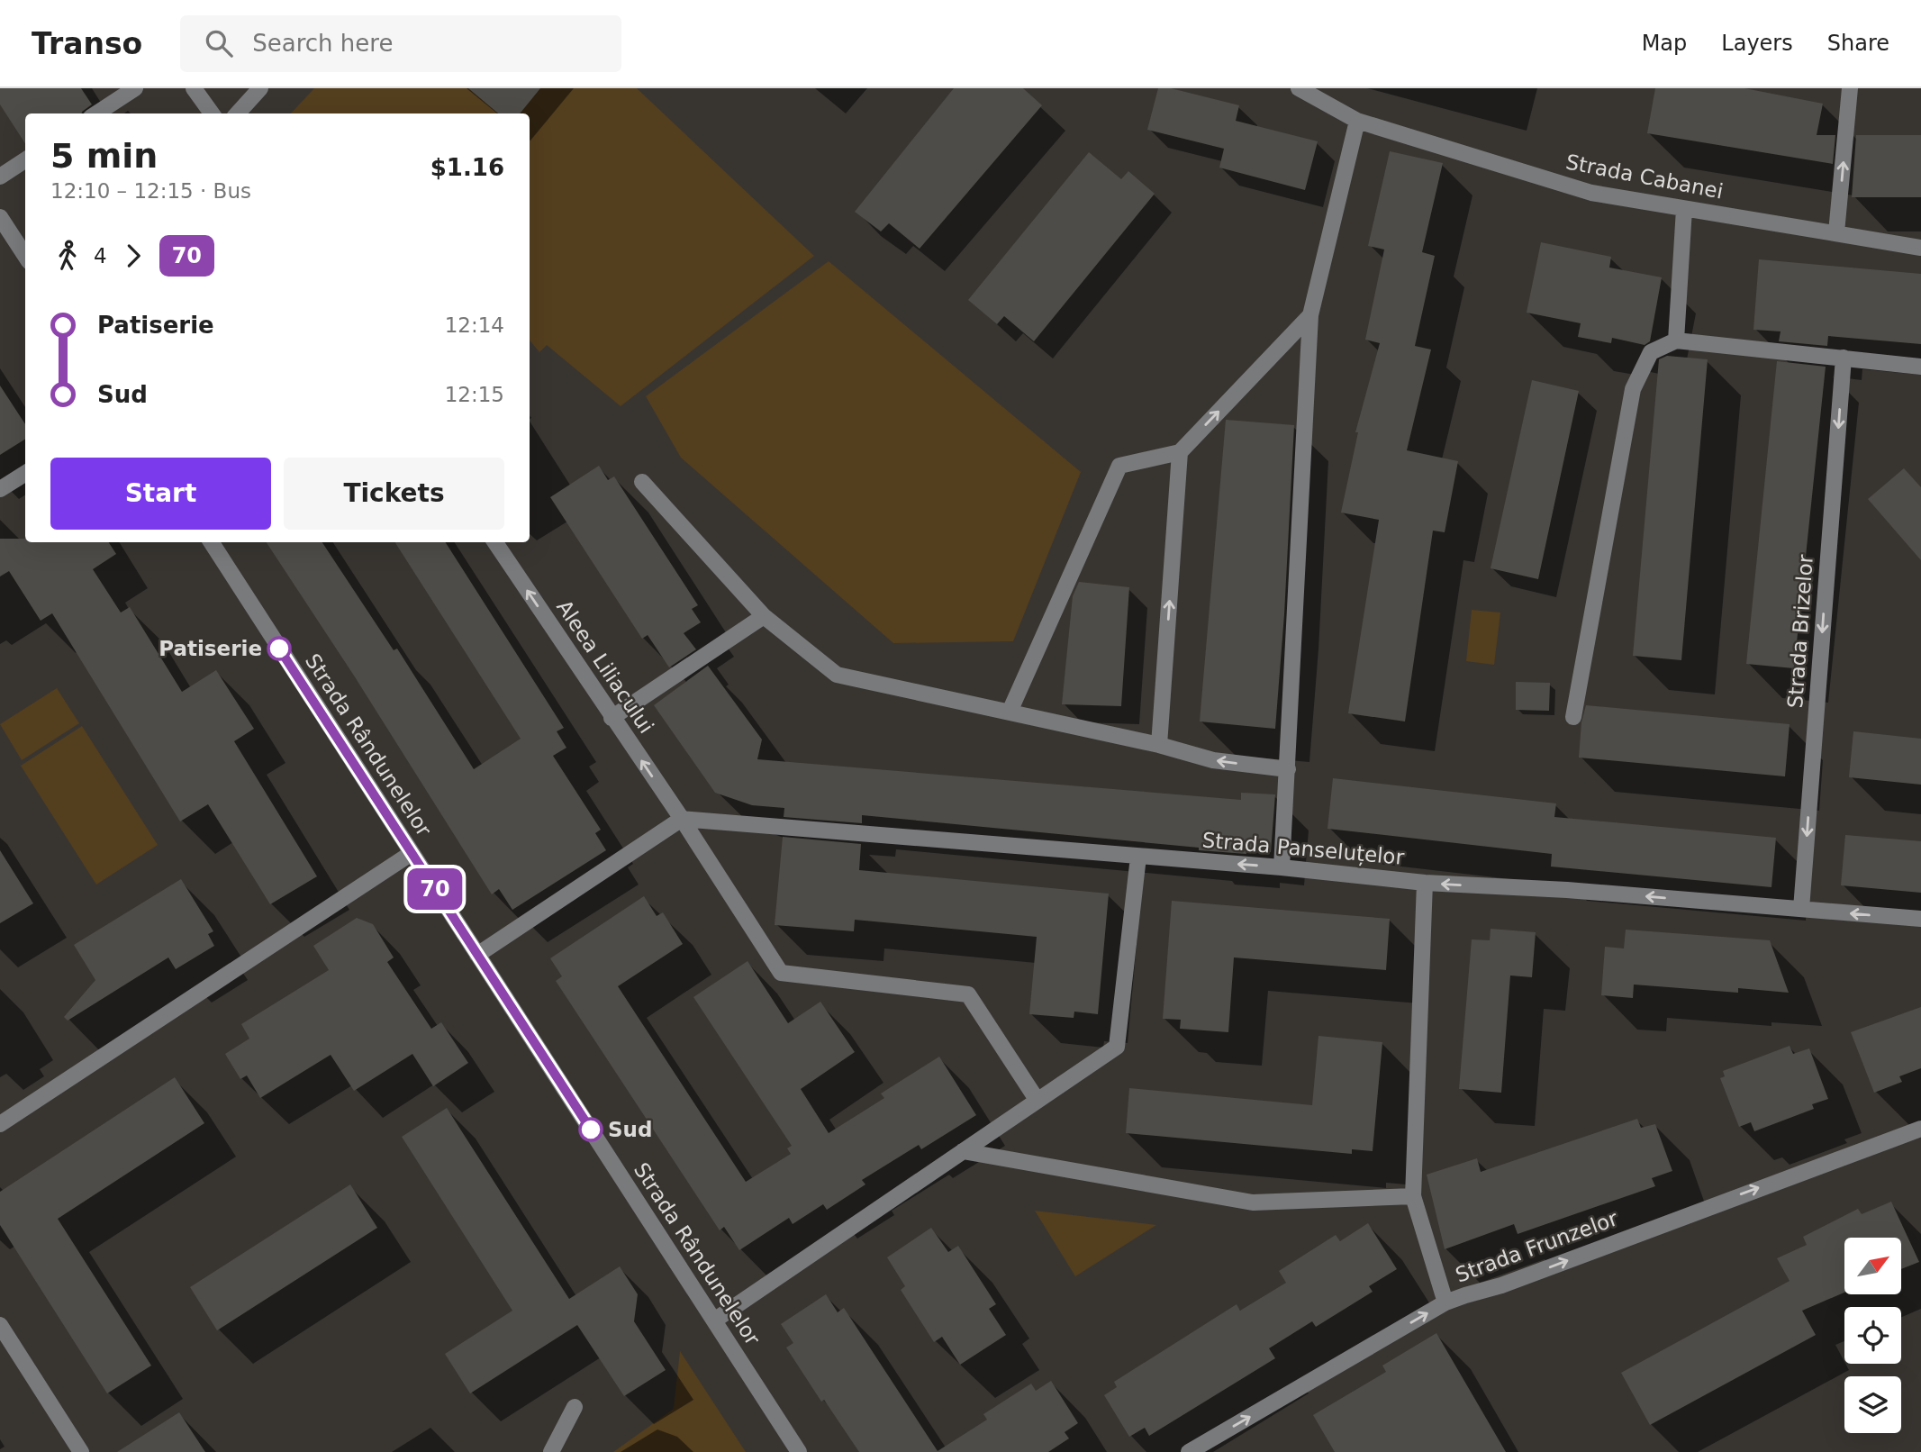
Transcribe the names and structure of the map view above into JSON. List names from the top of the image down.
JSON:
{
  "streets": {
    "street": [
      "Strada Cabanei",
      "Strada Brizelor",
      "Aleea Liliacului",
      "Strada Rândunelelor",
      "Strada Panseluțelor",
      "Strada Frunzelor"
    ]
  },
  "crossings": [
    ["Strada Brizelor", "Strada Panseluțelor"],
    ["Aleea Liliacului", "Strada Panseluțelor"]
  ],
  "one_way": [
    "Strada Brizelor",
    "Aleea Liliacului",
    "Strada Panseluțelor",
    "Strada Frunzelor"
  ],
  "places": ["Patiserie", "Sud"],
  "lines": ["bus line 70"],
  "north": "top right",
  "page": {
    "header": "Transo",
    "search": "Search here",
    "nav": ["Map", "Layers", "Share"],
    "on_map": "70",
    "heading": ["5 min", "12:10 – 12:15 · Bus", "$1.16"],
    "legs": ["4", "70"],
    "list": [
      {
        "name": "Patiserie",
        "value": "12:14"
      },
      {
        "name": "Sud",
        "value": "12:15"
      }
    ],
    "buttons": ["Start", "Tickets"]
  }
}
